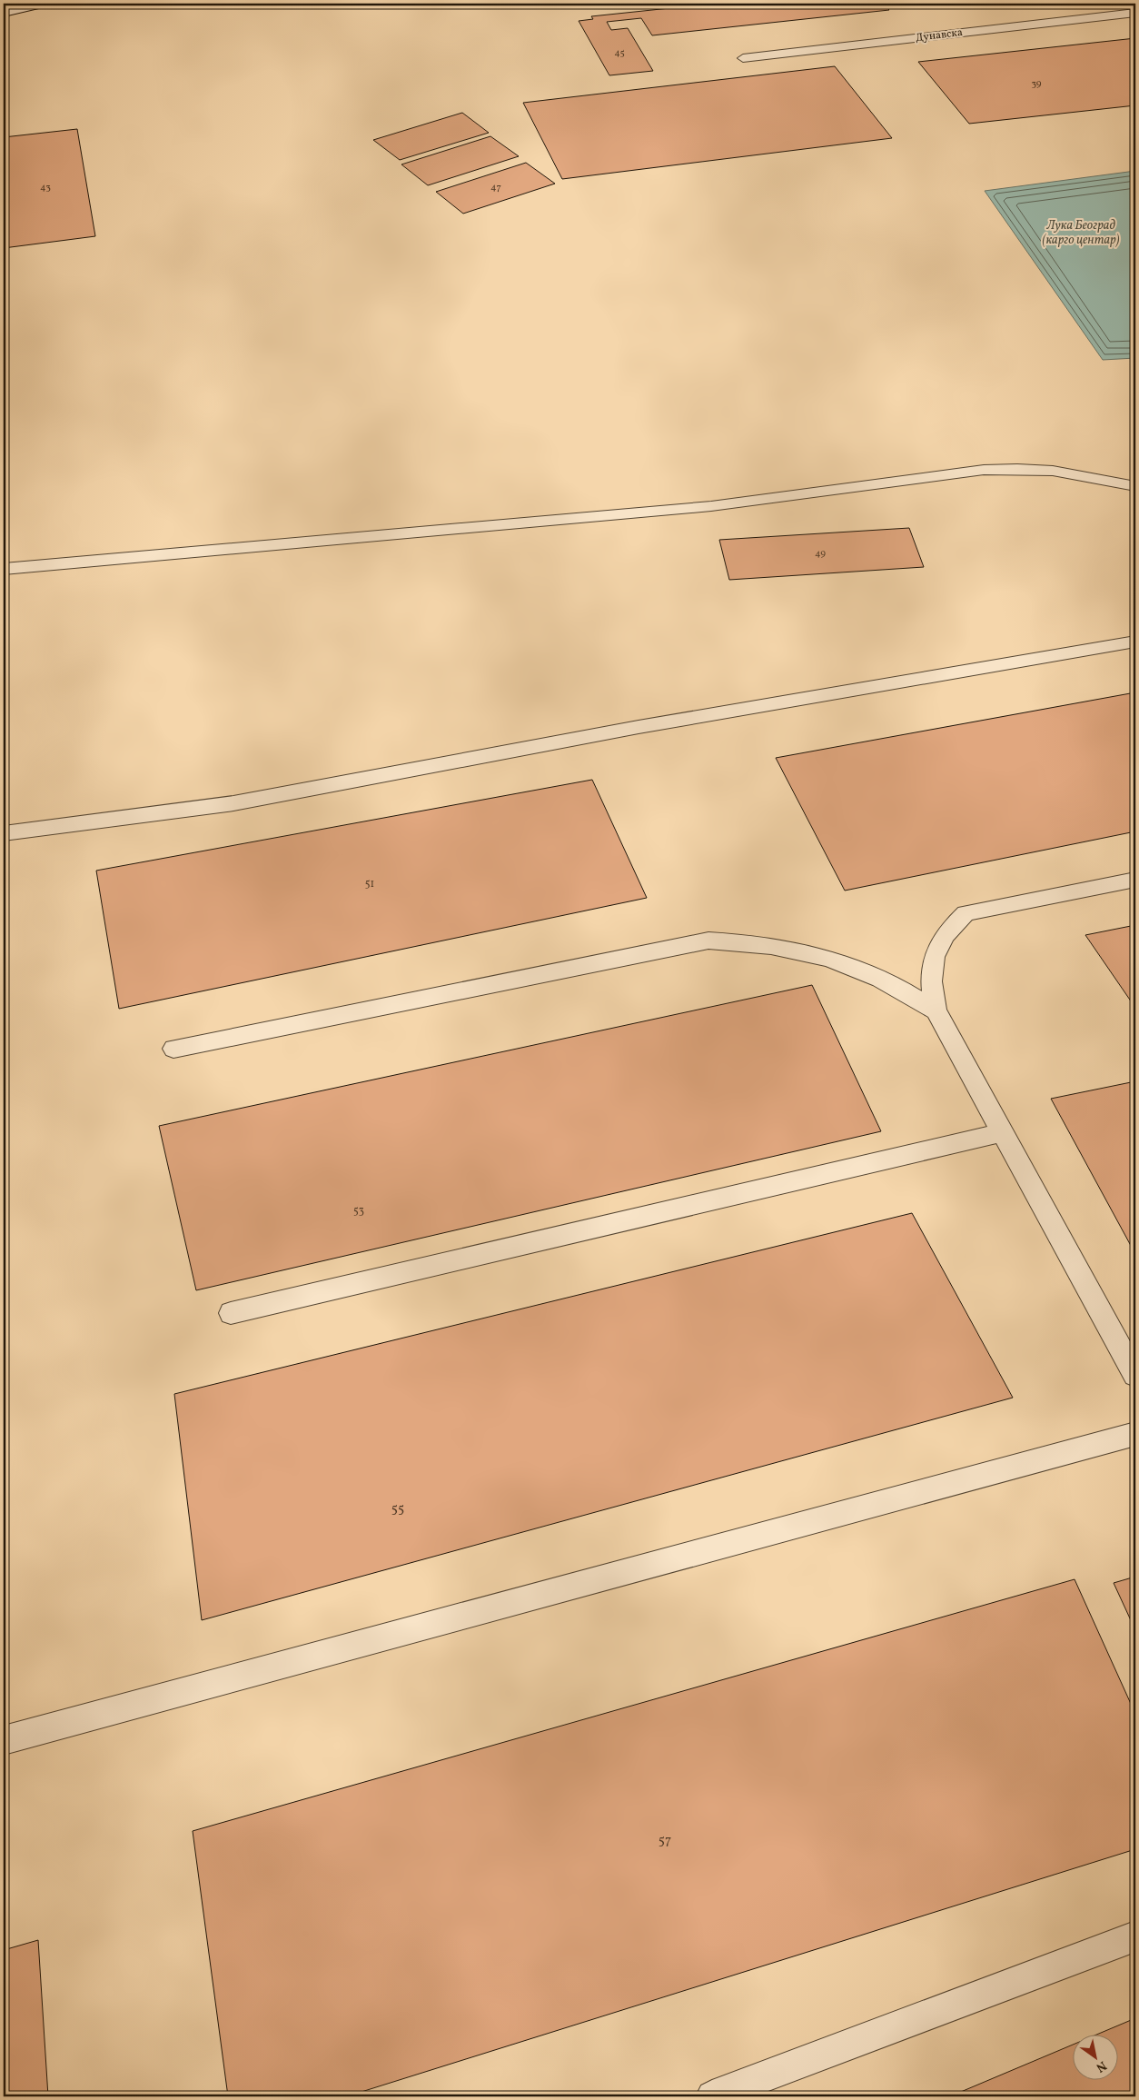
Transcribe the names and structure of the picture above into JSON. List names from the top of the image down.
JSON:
{
  "streets": {
    "lane": ["Дунавска"]
  },
  "water": ["Лука Београд (карго центар)"],
  "house_numbers": [
    "45",
    "39",
    "43",
    "47",
    "49",
    "51",
    "53",
    "55",
    "57"
  ],
  "north": "bottom right"
}
